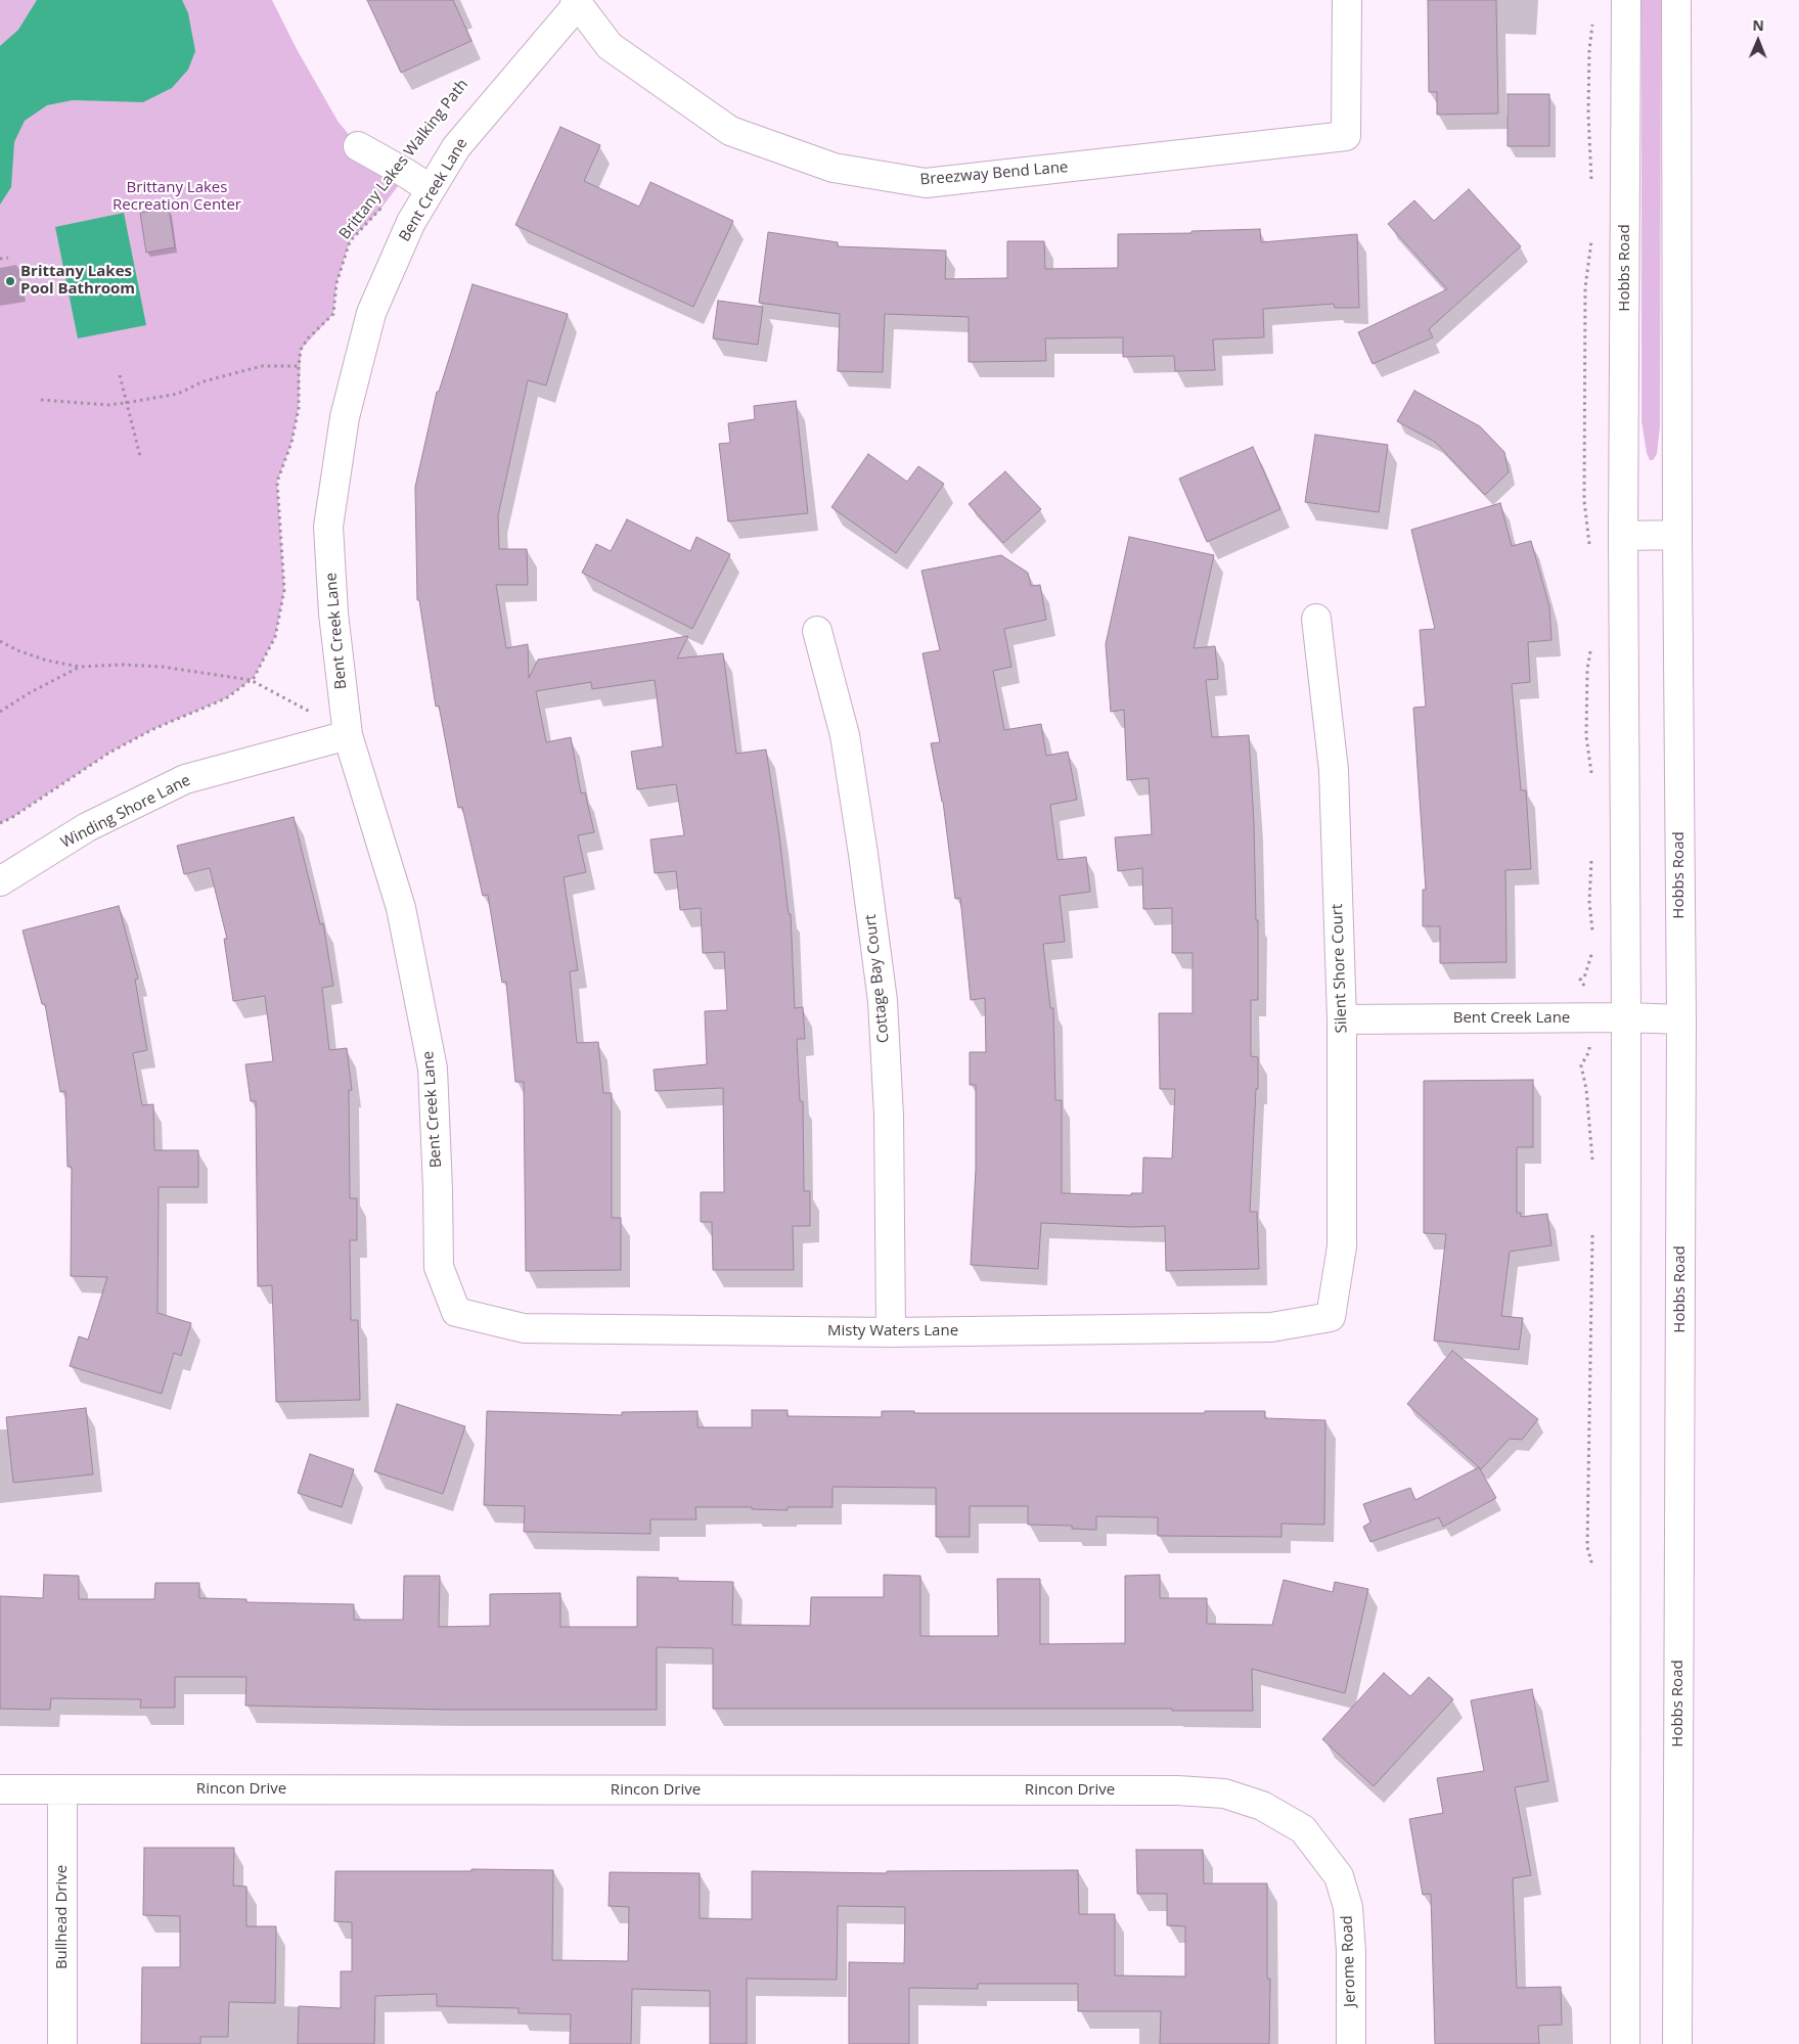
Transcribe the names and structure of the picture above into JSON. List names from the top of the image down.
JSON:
{
  "streets": {
    "street": [
      "Breezway Bend Lane",
      "Bent Creek Lane",
      "Hobbs Road",
      "Winding Shore Lane",
      "Silent Shore Court",
      "Cottage Bay Court",
      "Misty Waters Lane",
      "Rincon Drive",
      "Bullhead Drive",
      "Jerome Road"
    ],
    "path": ["Brittany Lakes Walking Path"]
  },
  "crossings": [
    ["Breezway Bend Lane", "Bent Creek Lane"],
    ["Bent Creek Lane", "Hobbs Road"],
    ["Bent Creek Lane", "Winding Shore Lane"],
    ["Bent Creek Lane", "Silent Shore Court"],
    ["Bent Creek Lane", "Misty Waters Lane"],
    ["Silent Shore Court", "Misty Waters Lane"],
    ["Cottage Bay Court", "Misty Waters Lane"],
    ["Rincon Drive", "Bullhead Drive"],
    ["Rincon Drive", "Jerome Road"]
  ],
  "parks": ["Brittany Lakes Recreation Center"],
  "places": ["Brittany Lakes Pool Bathroom"],
  "north": "top"
}
